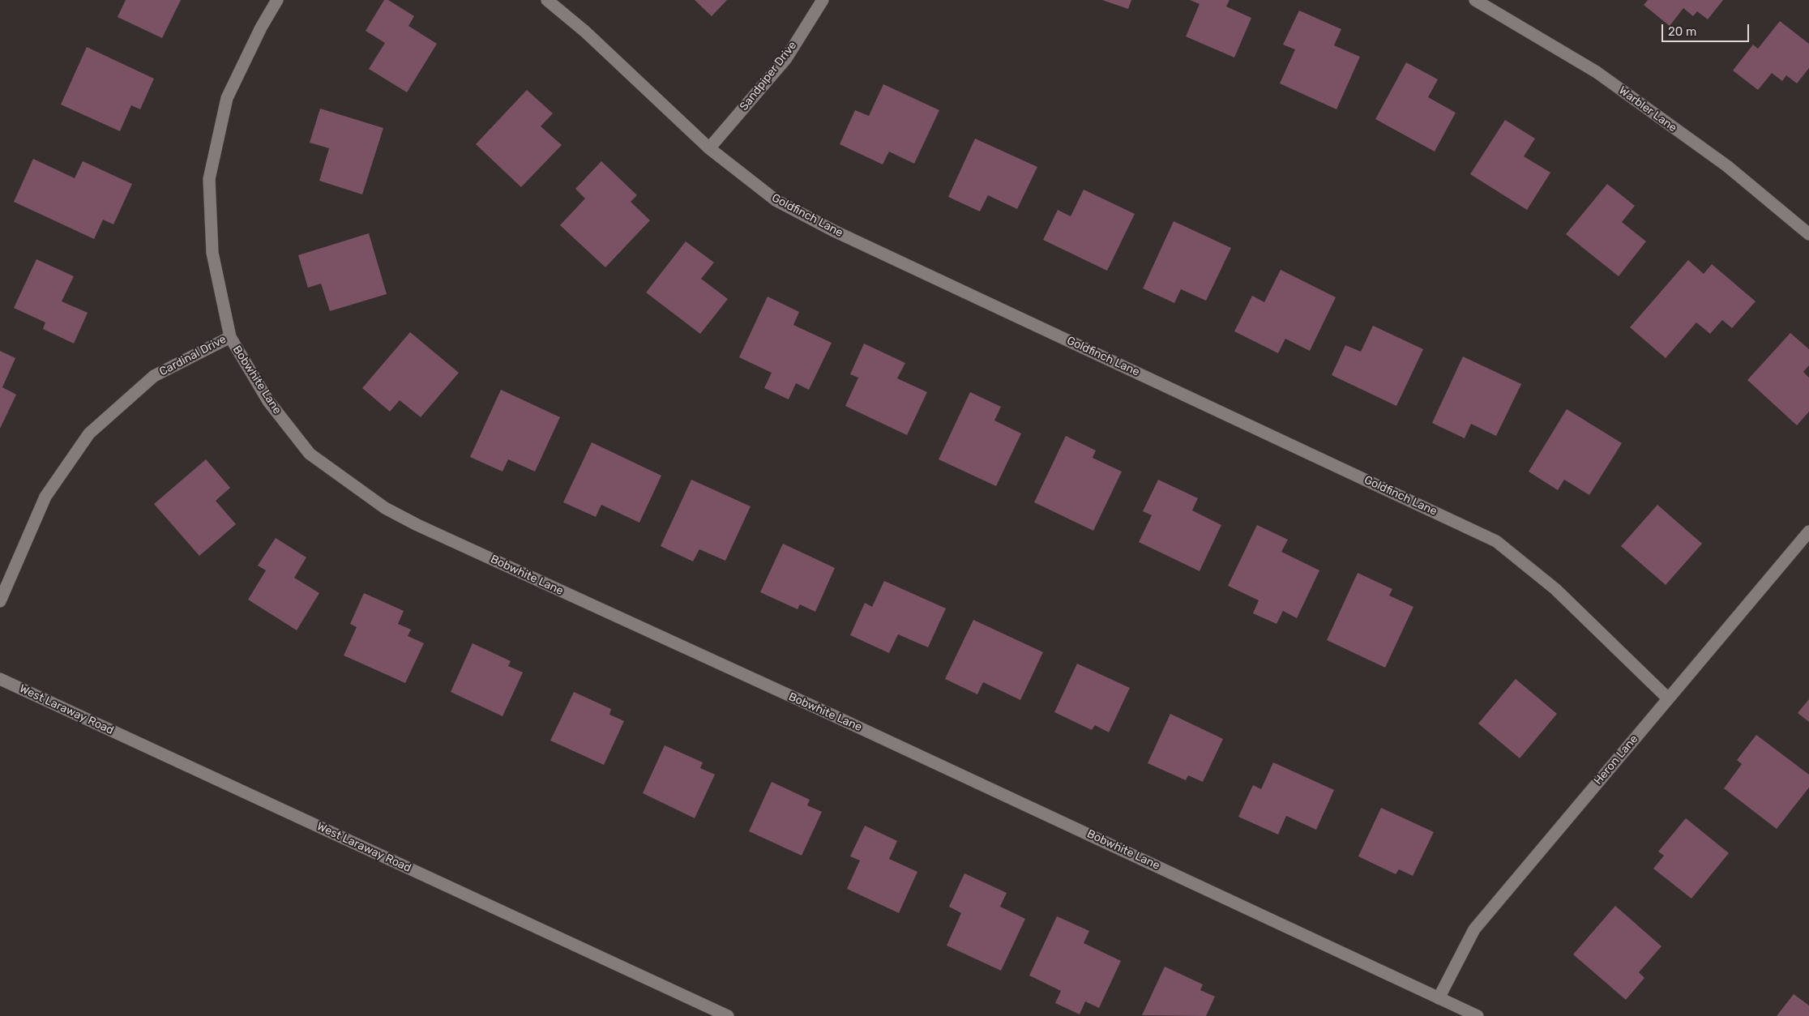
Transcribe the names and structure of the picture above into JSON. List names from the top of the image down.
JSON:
{
  "streets": {
    "street": [
      "Sandpiper Drive",
      "Warbler Lane",
      "Goldfinch Lane",
      "Cardinal Drive",
      "Bobwhite Lane",
      "West Laraway Road",
      "Heron Lane"
    ]
  },
  "crossings": [
    ["Sandpiper Drive", "Goldfinch Lane"],
    ["Goldfinch Lane", "Heron Lane"],
    ["Cardinal Drive", "Bobwhite Lane"],
    ["Bobwhite Lane", "Heron Lane"]
  ],
  "scale_bar": "20 m"
}
